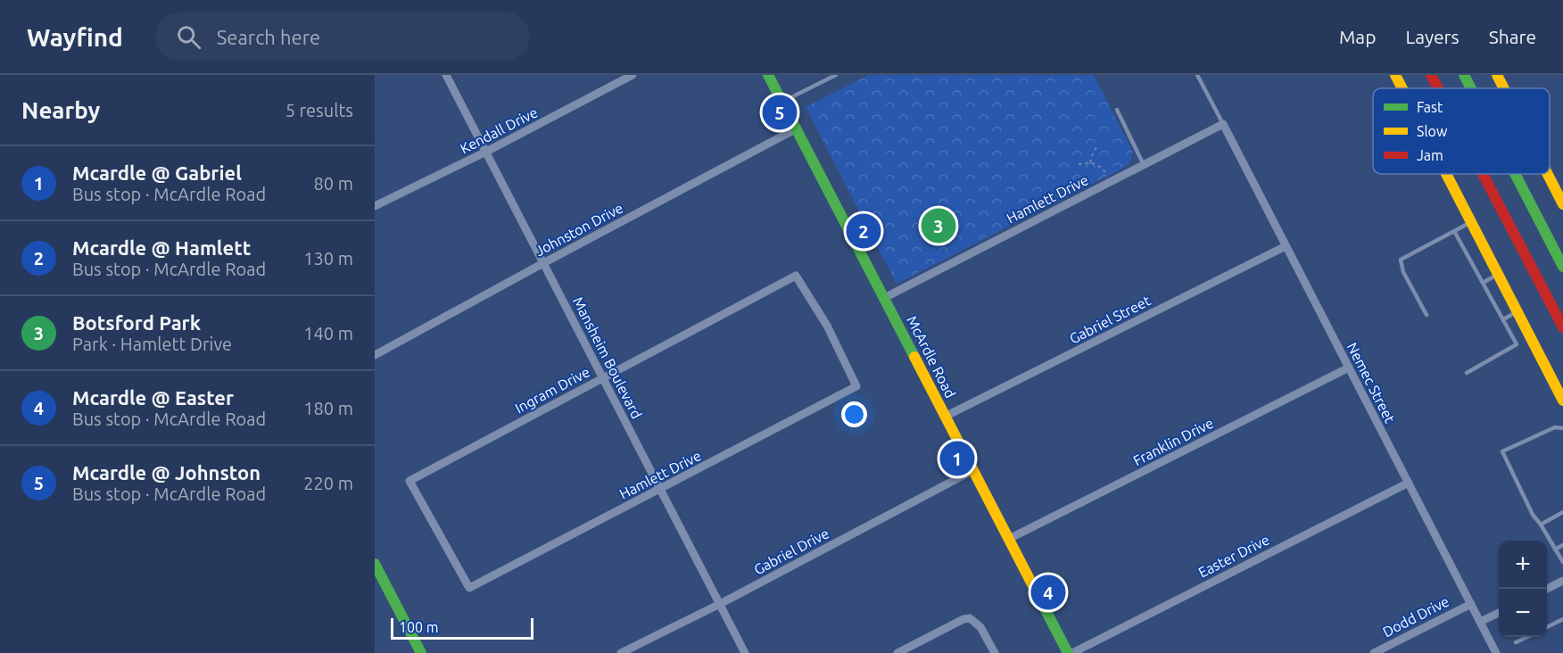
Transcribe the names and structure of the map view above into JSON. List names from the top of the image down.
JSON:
{
  "streets": {
    "main road": ["McArdle Road"],
    "street": [
      "Kendall Drive",
      "Hamlett Drive",
      "Johnston Drive",
      "Gabriel Street",
      "Mansheim Boulevard",
      "Nemec Street",
      "Ingram Drive",
      "Franklin Drive",
      "Gabriel Drive",
      "Easter Drive",
      "Dodd Drive"
    ]
  },
  "crossings": [
    ["Kendall Drive", "Mansheim Boulevard"],
    ["Hamlett Drive", "McArdle Road"],
    ["Hamlett Drive", "Mansheim Boulevard"],
    ["Hamlett Drive", "Nemec Street"],
    ["Hamlett Drive", "Ingram Drive"],
    ["Johnston Drive", "McArdle Road"],
    ["Johnston Drive", "Mansheim Boulevard"],
    ["Gabriel Street", "McArdle Road"],
    ["Gabriel Street", "Nemec Street"],
    ["McArdle Road", "Franklin Drive"],
    ["McArdle Road", "Gabriel Drive"],
    ["Mansheim Boulevard", "Ingram Drive"],
    ["Mansheim Boulevard", "Gabriel Drive"],
    ["Nemec Street", "Franklin Drive"],
    ["Nemec Street", "Easter Drive"],
    ["Nemec Street", "Dodd Drive"]
  ],
  "legend": ["Fast", "Slow", "Jam"],
  "scale_bar": "100 m",
  "page": {
    "header": "Wayfind",
    "search": "Search here",
    "nav": ["Map", "Layers", "Share"],
    "heading": ["Nearby", "5 results"],
    "pins": [
      "5",
      "3",
      "2",
      "1",
      "4"
    ],
    "list": [
      {
        "mark": "1",
        "name": "Mcardle @ Gabriel",
        "note": "Bus stop · McArdle Road",
        "value": "80 m"
      },
      {
        "mark": "2",
        "name": "Mcardle @ Hamlett",
        "note": "Bus stop · McArdle Road",
        "value": "130 m"
      },
      {
        "mark": "3",
        "name": "Botsford Park",
        "note": "Park · Hamlett Drive",
        "value": "140 m"
      },
      {
        "mark": "4",
        "name": "Mcardle @ Easter",
        "note": "Bus stop · McArdle Road",
        "value": "180 m"
      },
      {
        "mark": "5",
        "name": "Mcardle @ Johnston",
        "note": "Bus stop · McArdle Road",
        "value": "220 m"
      }
    ],
    "map_buttons": ["+", "−"],
    "scale": "100 m"
  }
}
